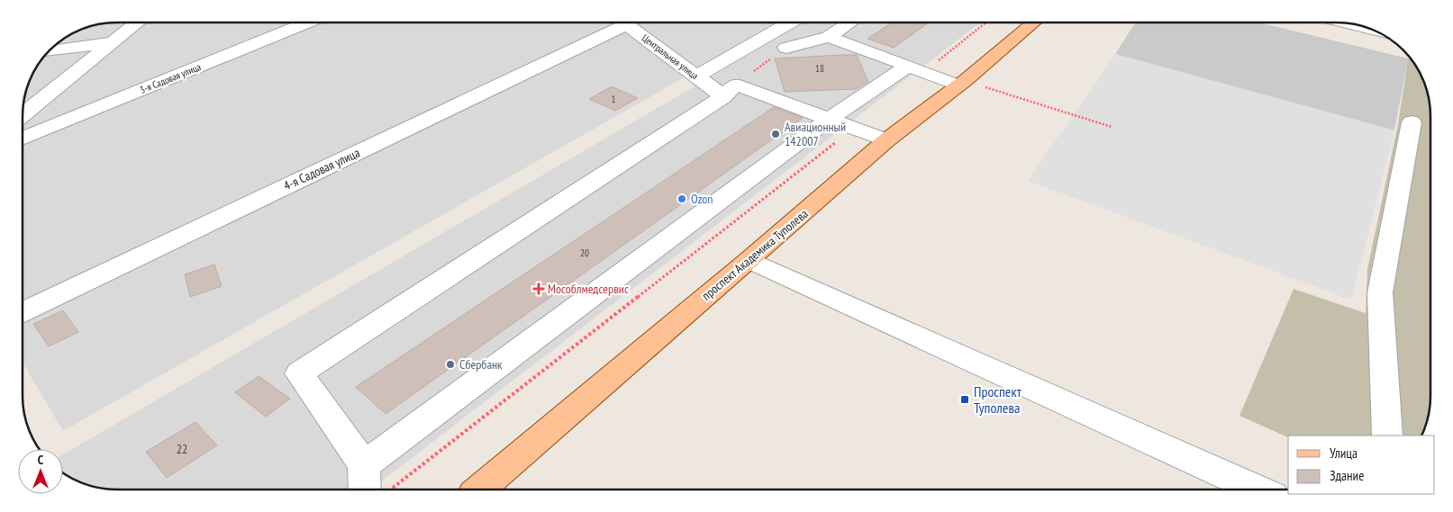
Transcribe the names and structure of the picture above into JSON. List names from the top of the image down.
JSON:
{
  "streets": {
    "main road": ["проспект Академика Туполева"],
    "street": ["Центральная улица", "3-я Садовая улица", "4-я Садовая улица"]
  },
  "crossings": [
    ["Центральная улица", "проспект Академика Туполева"]
  ],
  "places": {
    "other": ["Авиационный 142007", "Ozon", "Сбербанк"],
    "health": ["Мособлмедсервис"],
    "transit": ["Проспект Туполева"]
  },
  "house_numbers": [
    "18",
    "1",
    "20",
    "22"
  ],
  "legend": ["Улица", "Здание"],
  "north": "top"
}
